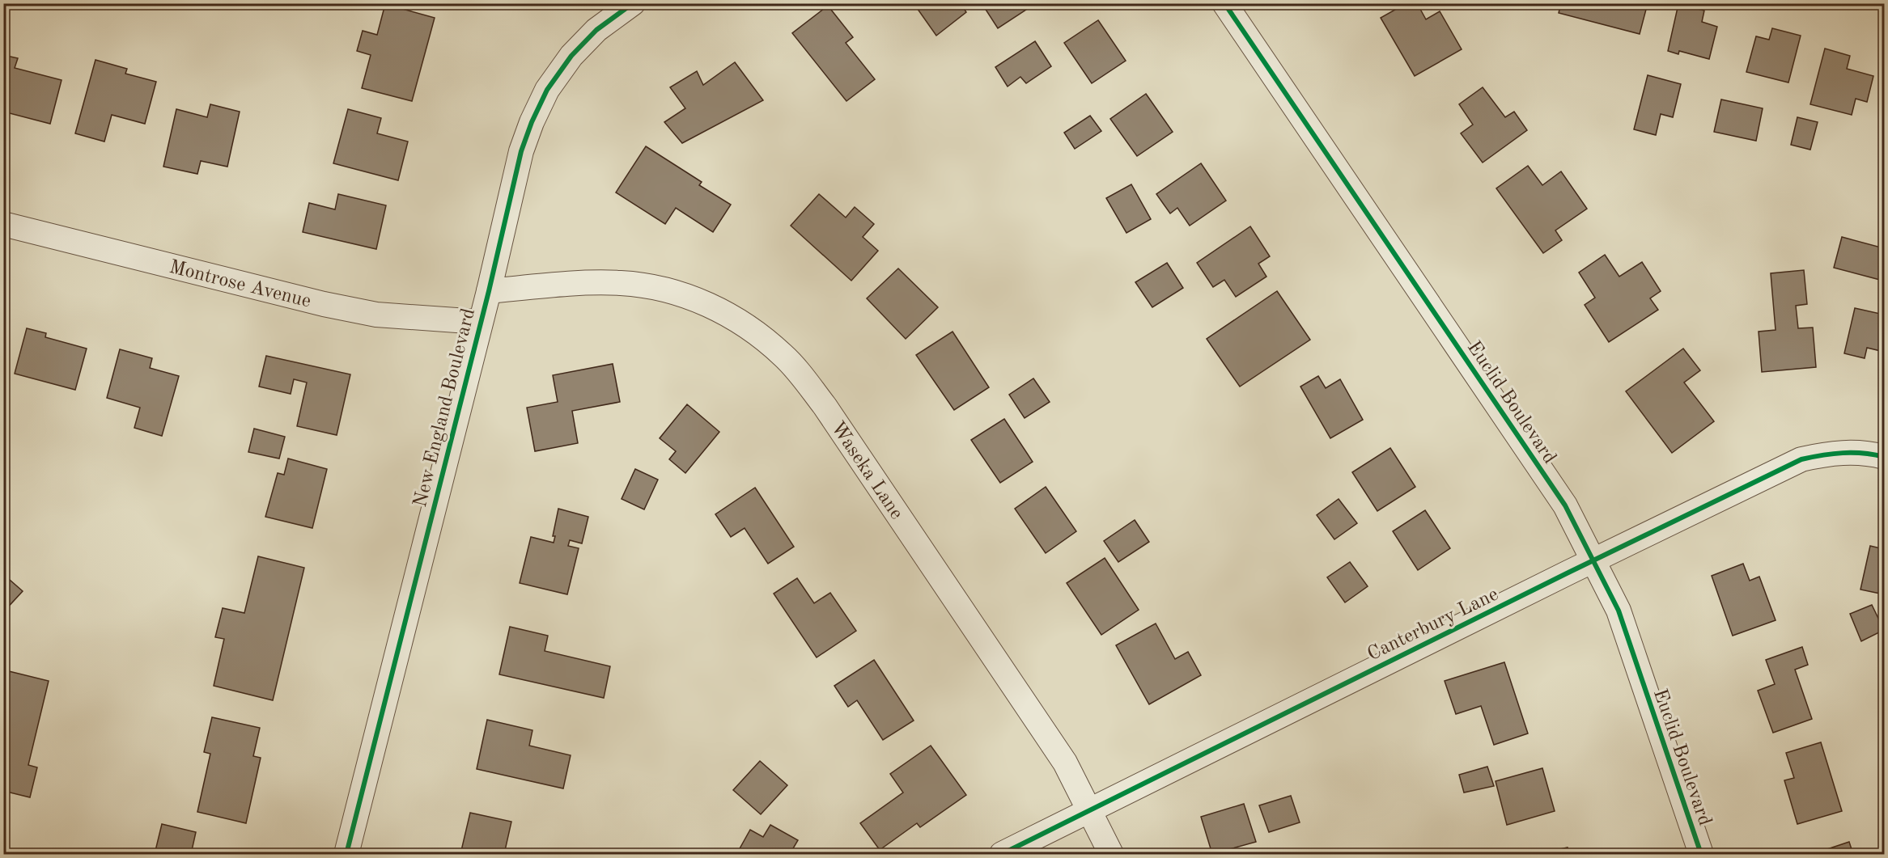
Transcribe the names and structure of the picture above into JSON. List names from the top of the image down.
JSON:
{
  "streets": {
    "street": [
      "Montrose Avenue",
      "Euclid Boulevard",
      "New England Boulevard",
      "Waseka Lane",
      "Canterbury Lane"
    ]
  },
  "crossings": [
    ["Montrose Avenue", "New England Boulevard"],
    ["Euclid Boulevard", "Canterbury Lane"],
    ["New England Boulevard", "Waseka Lane"],
    ["Waseka Lane", "Canterbury Lane"]
  ]
}
